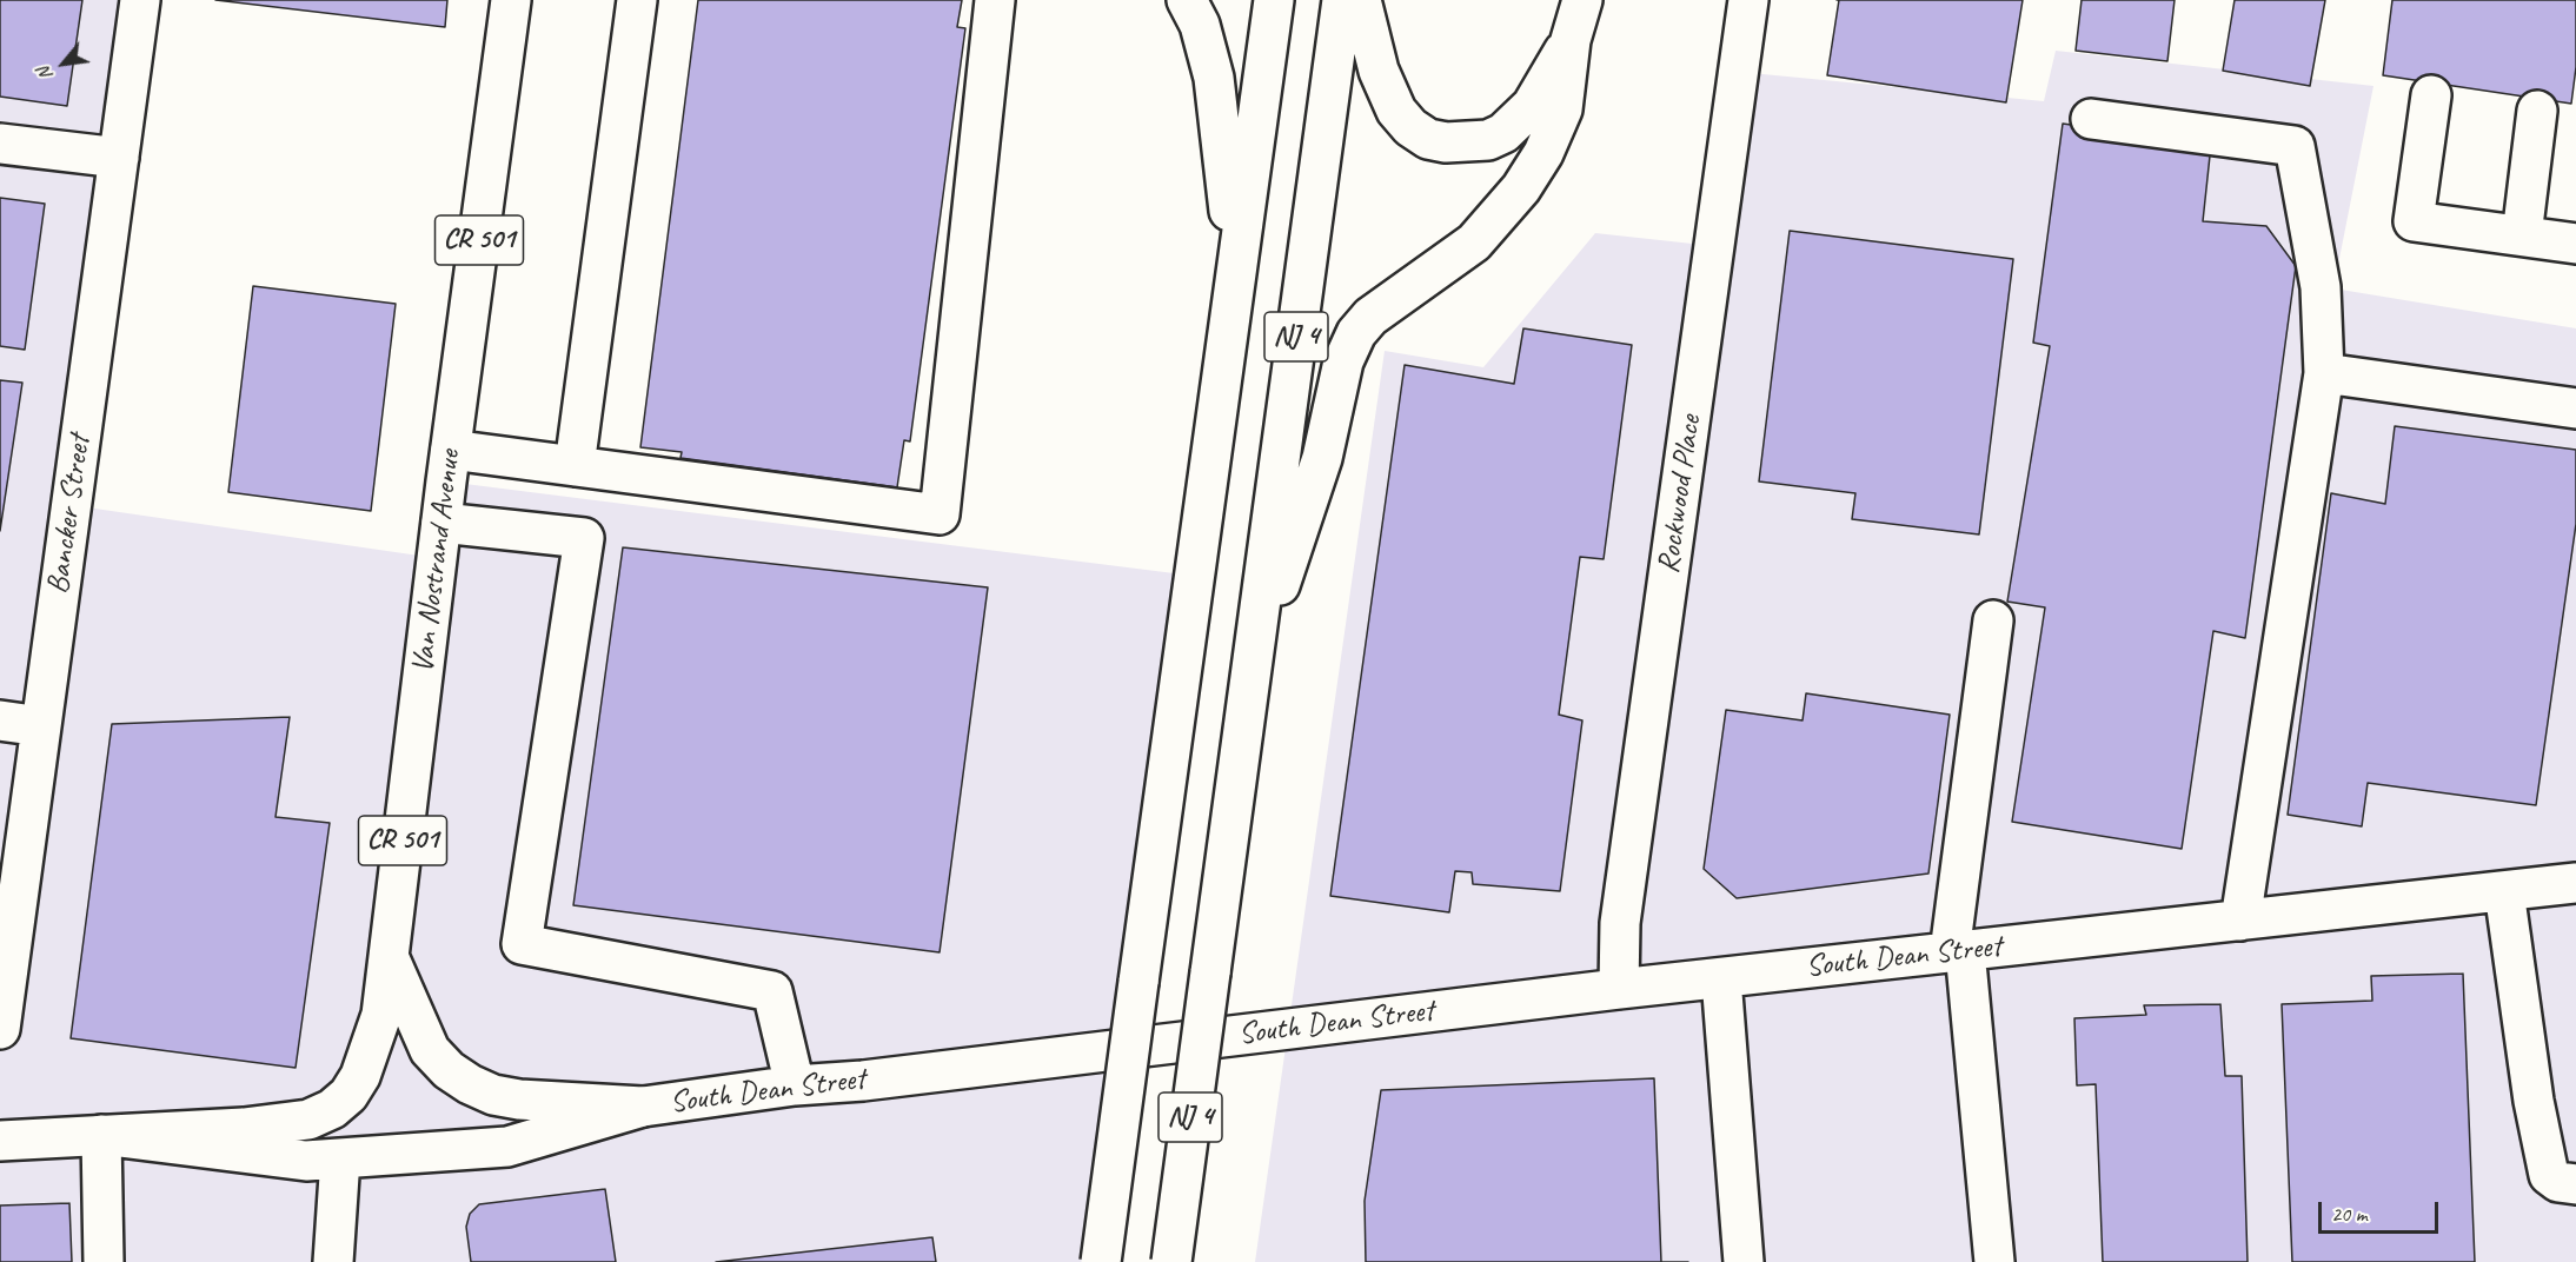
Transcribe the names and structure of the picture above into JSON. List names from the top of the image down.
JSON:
{
  "streets": {
    "main road": [
      "CR 501",
      "NJ 4",
      "Rockwood Place",
      "Bancker Street",
      "Van Nostrand Avenue",
      "South Dean Street"
    ]
  },
  "crossings": [
    ["Rockwood Place", "South Dean Street"],
    ["Van Nostrand Avenue", "South Dean Street"]
  ],
  "scale_bar": "20 m",
  "north": "bottom left"
}
